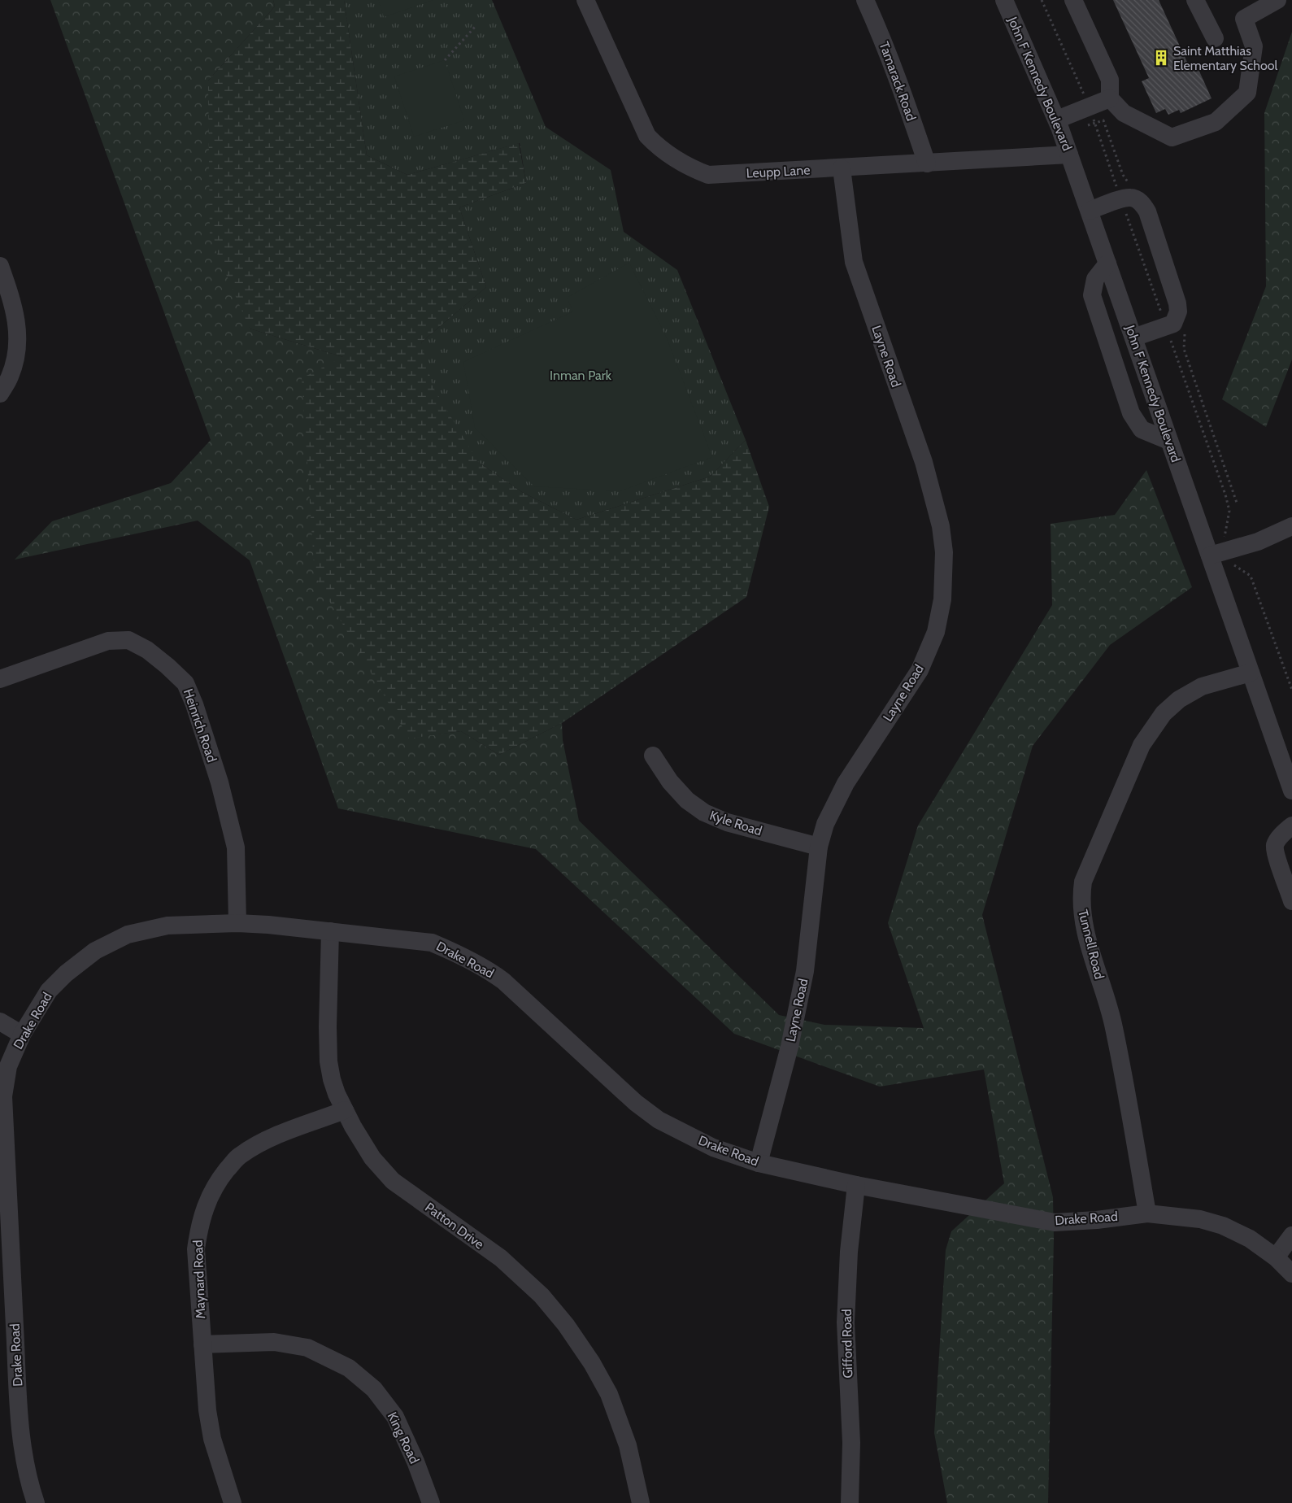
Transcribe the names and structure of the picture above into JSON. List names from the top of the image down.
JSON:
{
  "streets": {
    "street": [
      "Tamarack Road",
      "John F Kennedy Boulevard",
      "Leupp Lane",
      "Layne Road",
      "Heinrich Road",
      "Kyle Road",
      "Tunnell Road",
      "Drake Road",
      "Patton Drive",
      "Maynard Road",
      "Gifford Road",
      "King Road"
    ]
  },
  "crossings": [
    ["Tamarack Road", "Leupp Lane"],
    ["John F Kennedy Boulevard", "Leupp Lane"],
    ["John F Kennedy Boulevard", "Tunnell Road"],
    ["Leupp Lane", "Layne Road"],
    ["Layne Road", "Kyle Road"],
    ["Layne Road", "Drake Road"],
    ["Heinrich Road", "Drake Road"],
    ["Tunnell Road", "Drake Road"],
    ["Drake Road", "Patton Drive"],
    ["Drake Road", "Gifford Road"],
    ["Patton Drive", "Maynard Road"],
    ["Maynard Road", "King Road"]
  ],
  "parks": ["Inman Park"],
  "places": {
    "building": ["Saint Matthias Elementary School"]
  }
}
